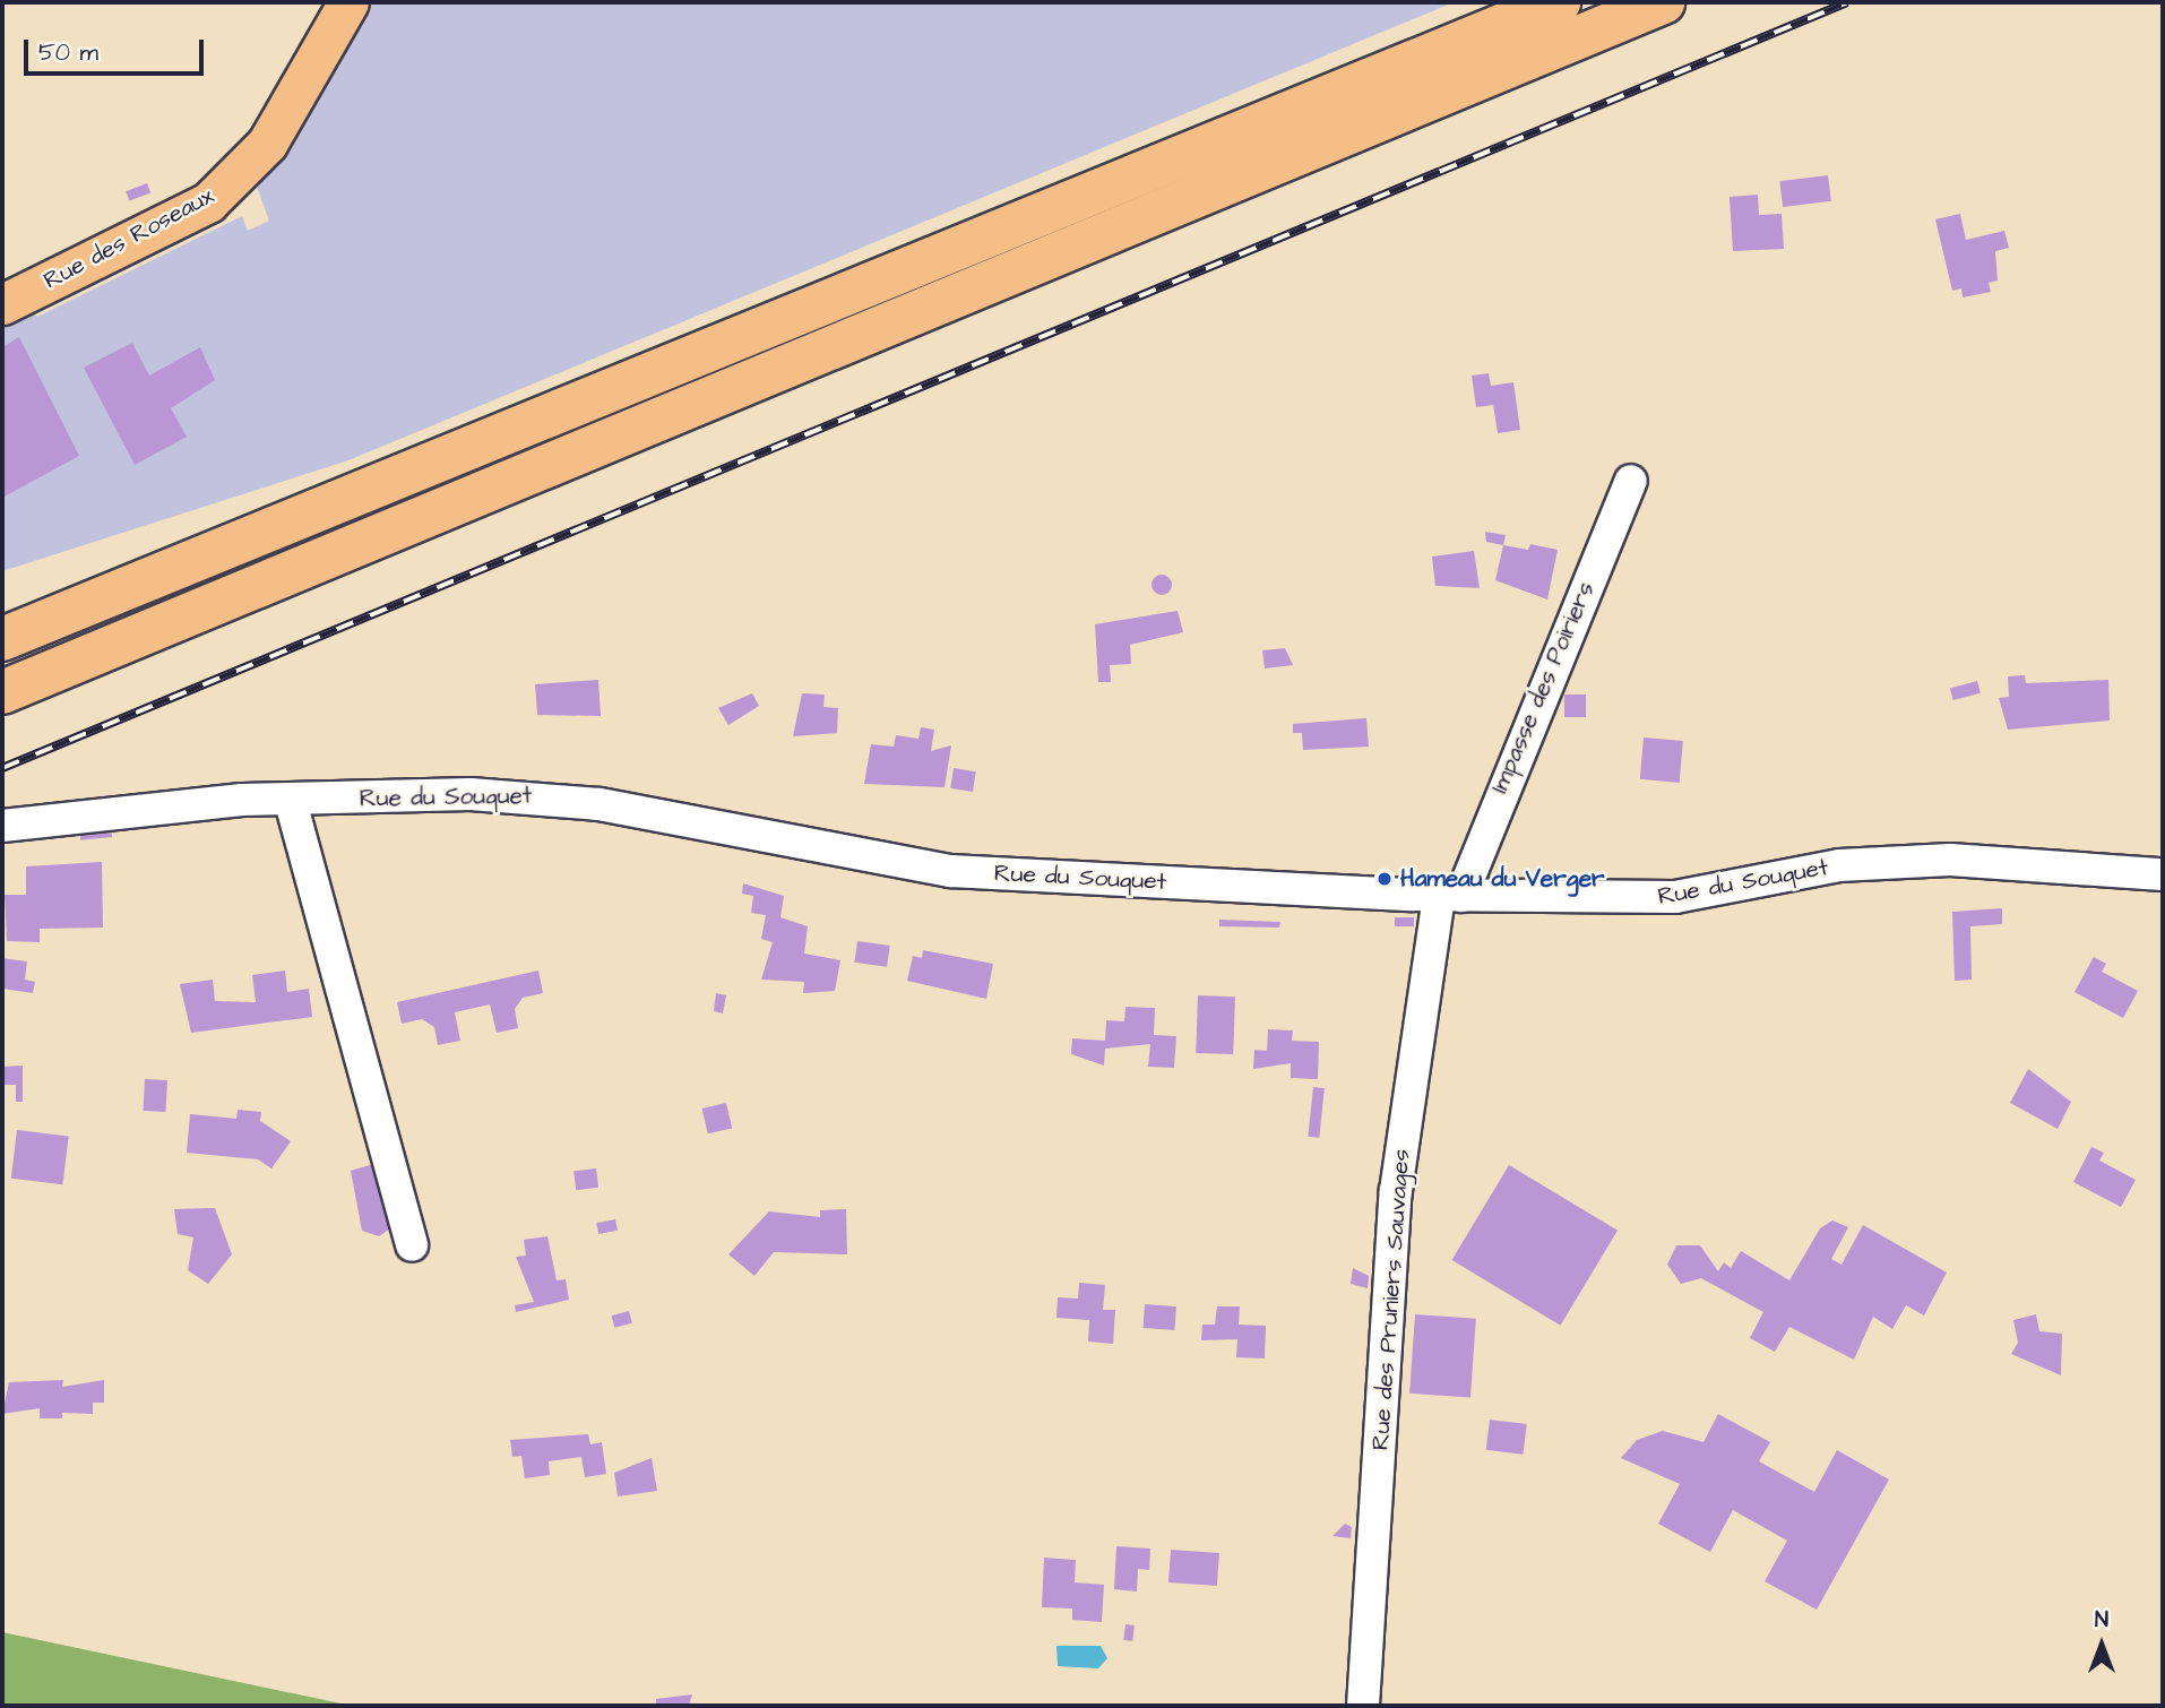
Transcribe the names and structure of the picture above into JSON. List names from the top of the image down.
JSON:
{
  "streets": {
    "main road": ["Rue des Roseaux"],
    "street": ["Impasse des Poiriers", "Rue du Souquet", "Rue des Pruniers Sauvages"]
  },
  "crossings": [
    ["Impasse des Poiriers", "Rue du Souquet"],
    ["Impasse des Poiriers", "Rue des Pruniers Sauvages"],
    ["Rue du Souquet", "Rue des Pruniers Sauvages"]
  ],
  "places": ["Hameau du Verger"],
  "scale_bar": "50 m",
  "north": "top"
}
